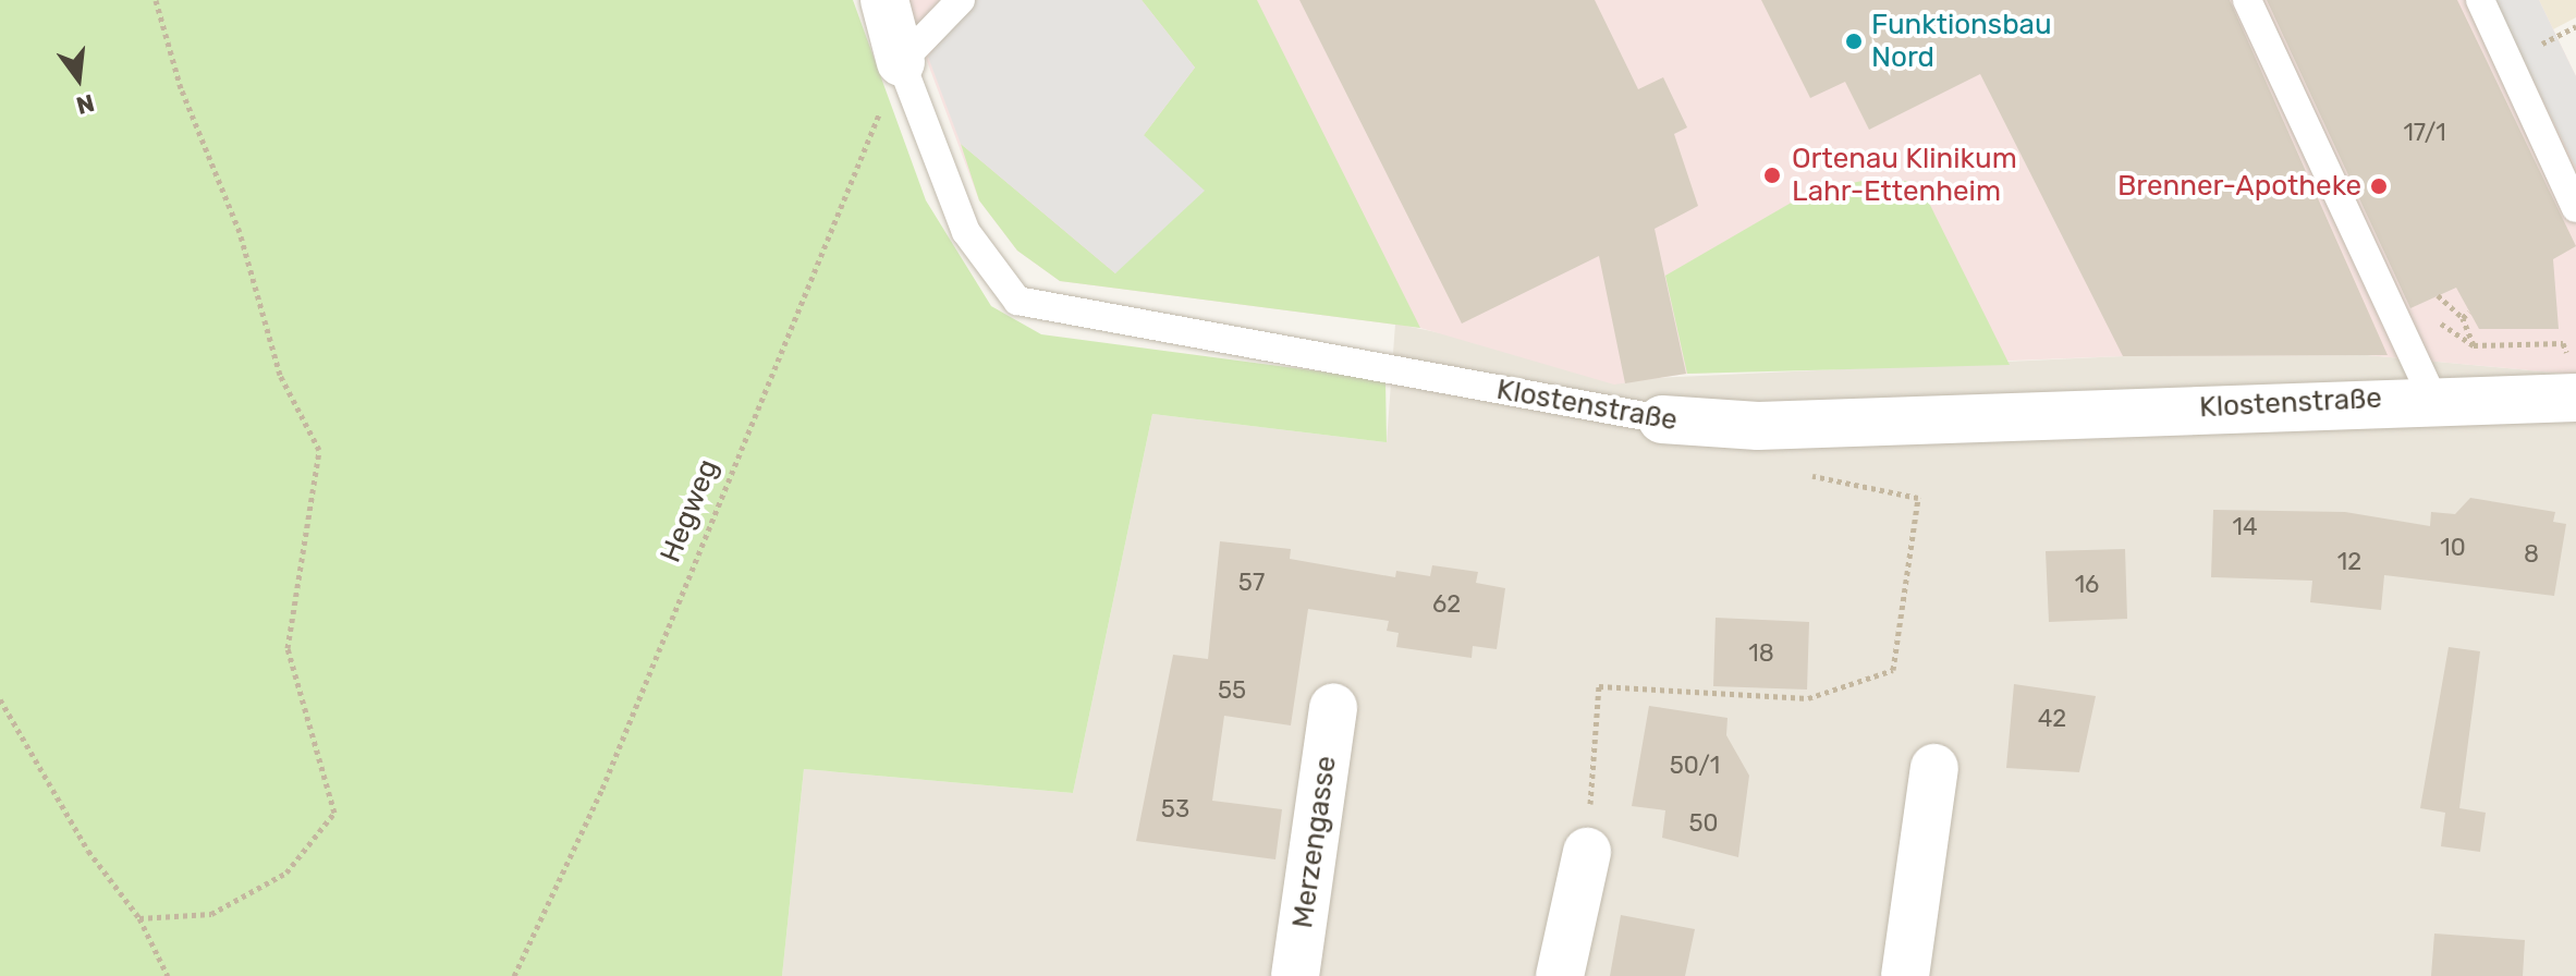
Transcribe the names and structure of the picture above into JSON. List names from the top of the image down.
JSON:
{
  "streets": {
    "street": ["Klostenstraße", "Merzengasse"],
    "path": ["Hegweg"]
  },
  "crossings": [
    ["Klostenstraße", "Hegweg"]
  ],
  "places": ["Funktionsbau Nord", "Ortenau Klinikum Lahr-Ettenheim", "Brenner-Apotheke"],
  "house_numbers": [
    "17/1",
    "14",
    "10",
    "8",
    "12",
    "57",
    "16",
    "62",
    "18",
    "55",
    "42",
    "50/1",
    "53",
    "50"
  ],
  "north": "bottom"
}
